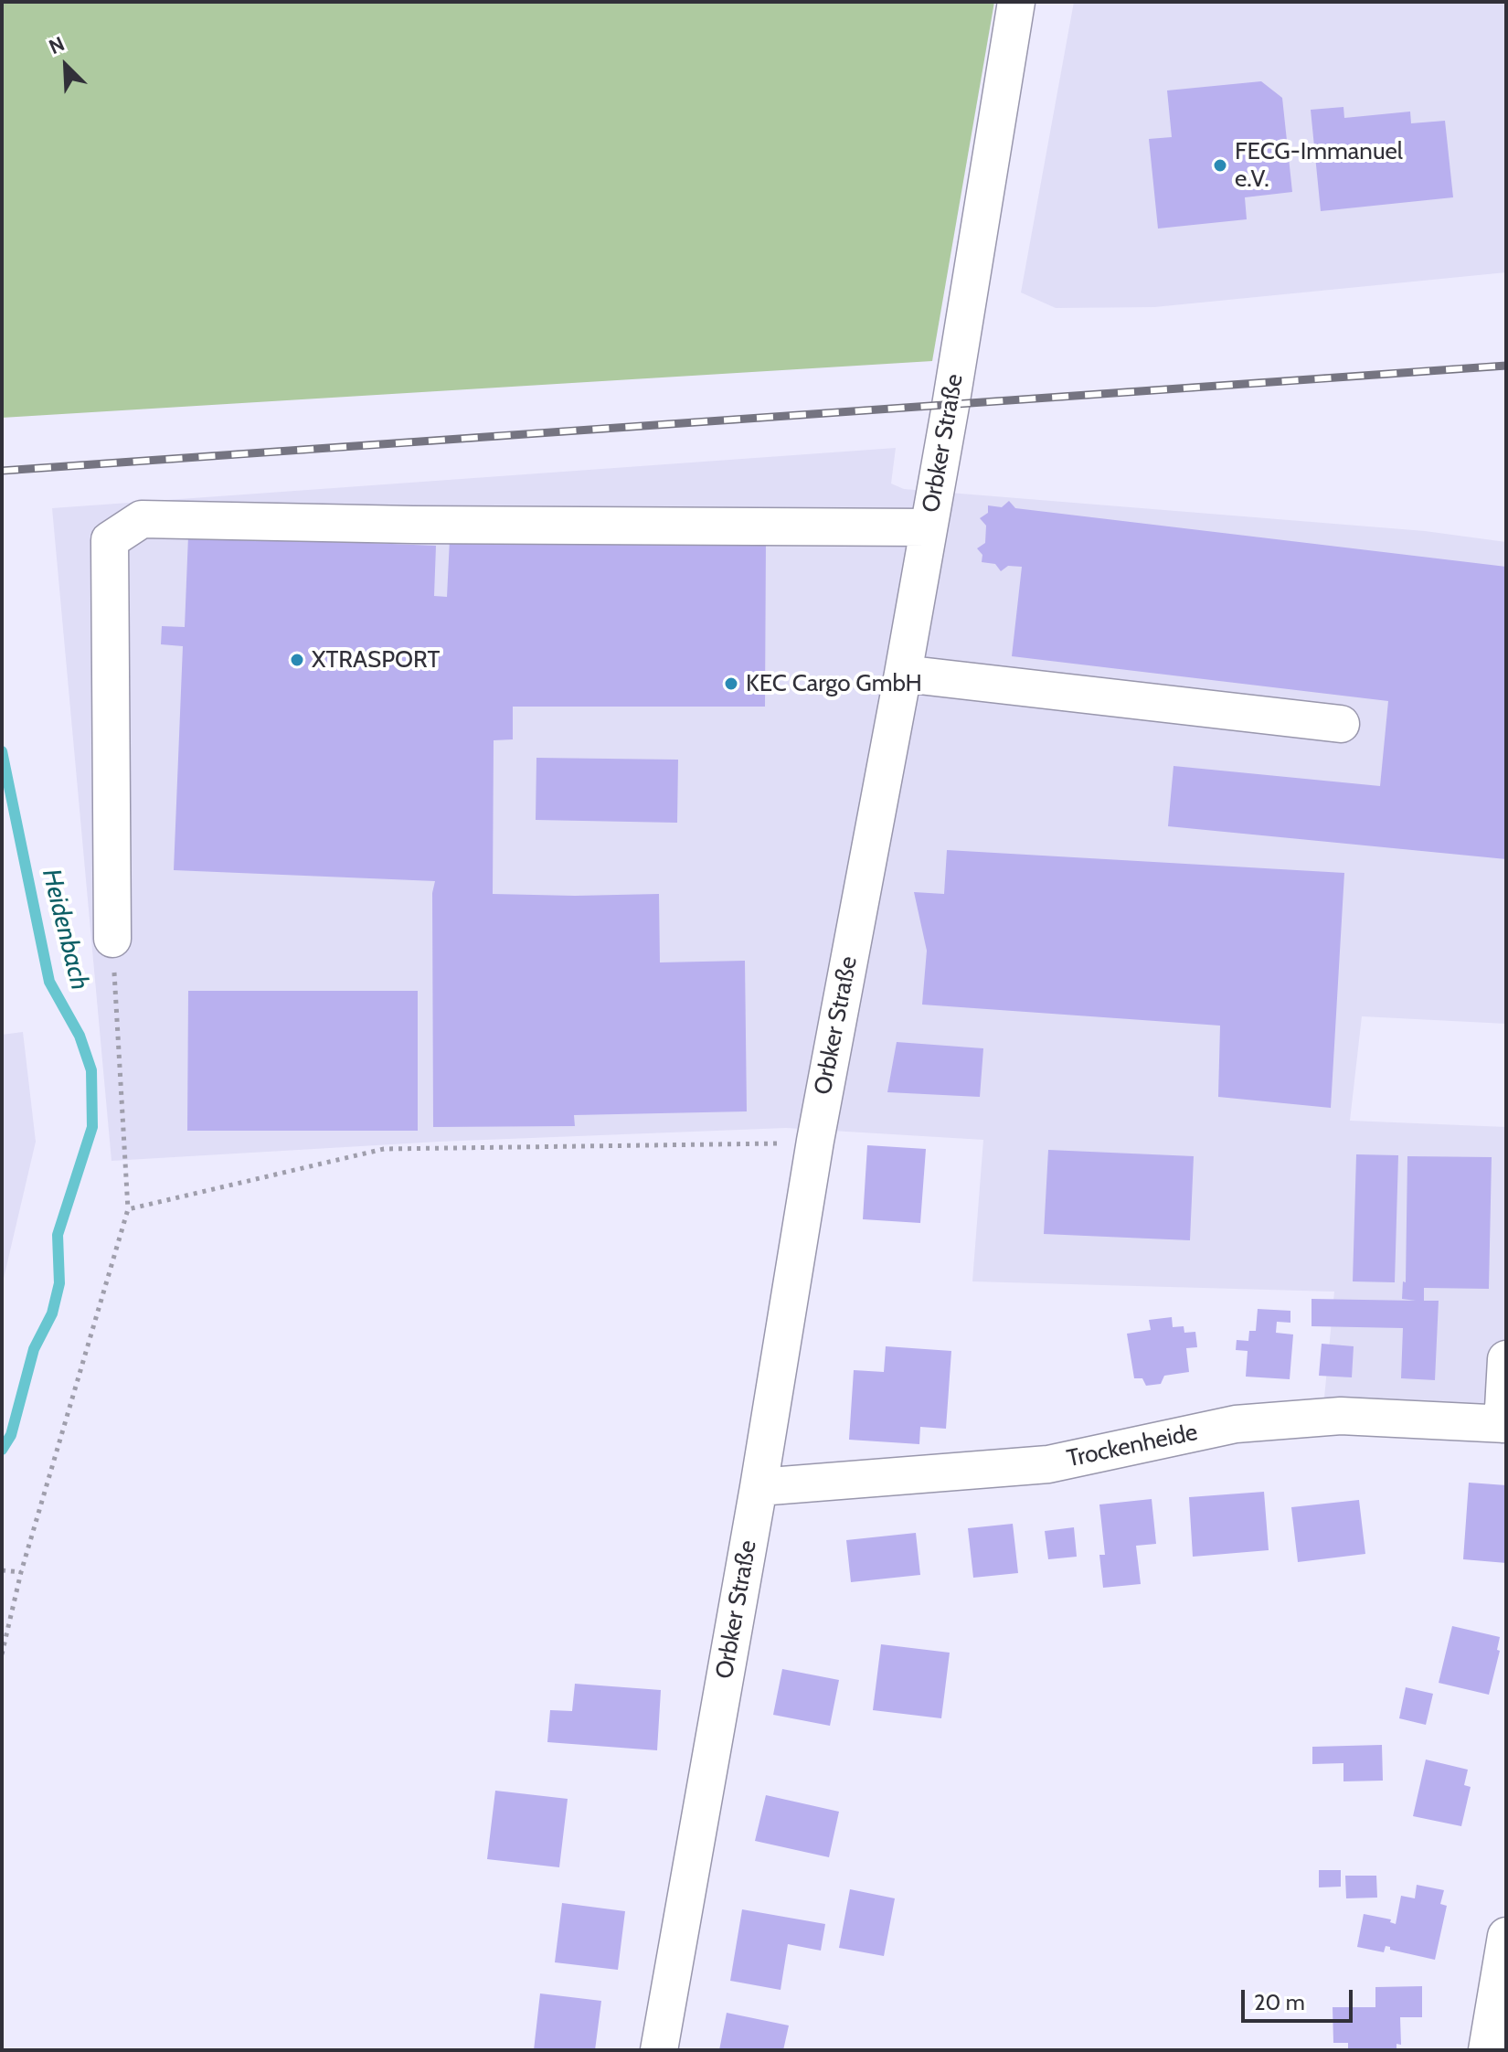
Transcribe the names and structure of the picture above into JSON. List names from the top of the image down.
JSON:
{
  "streets": {
    "street": ["Orbker Straße", "Trockenheide"]
  },
  "crossings": [
    ["Orbker Straße", "Trockenheide"]
  ],
  "water": ["Heidenbach"],
  "places": ["FECG-Immanuel e.V.", "XTRASPORT", "KEC Cargo GmbH"],
  "scale_bar": "20 m",
  "north": "top left"
}
